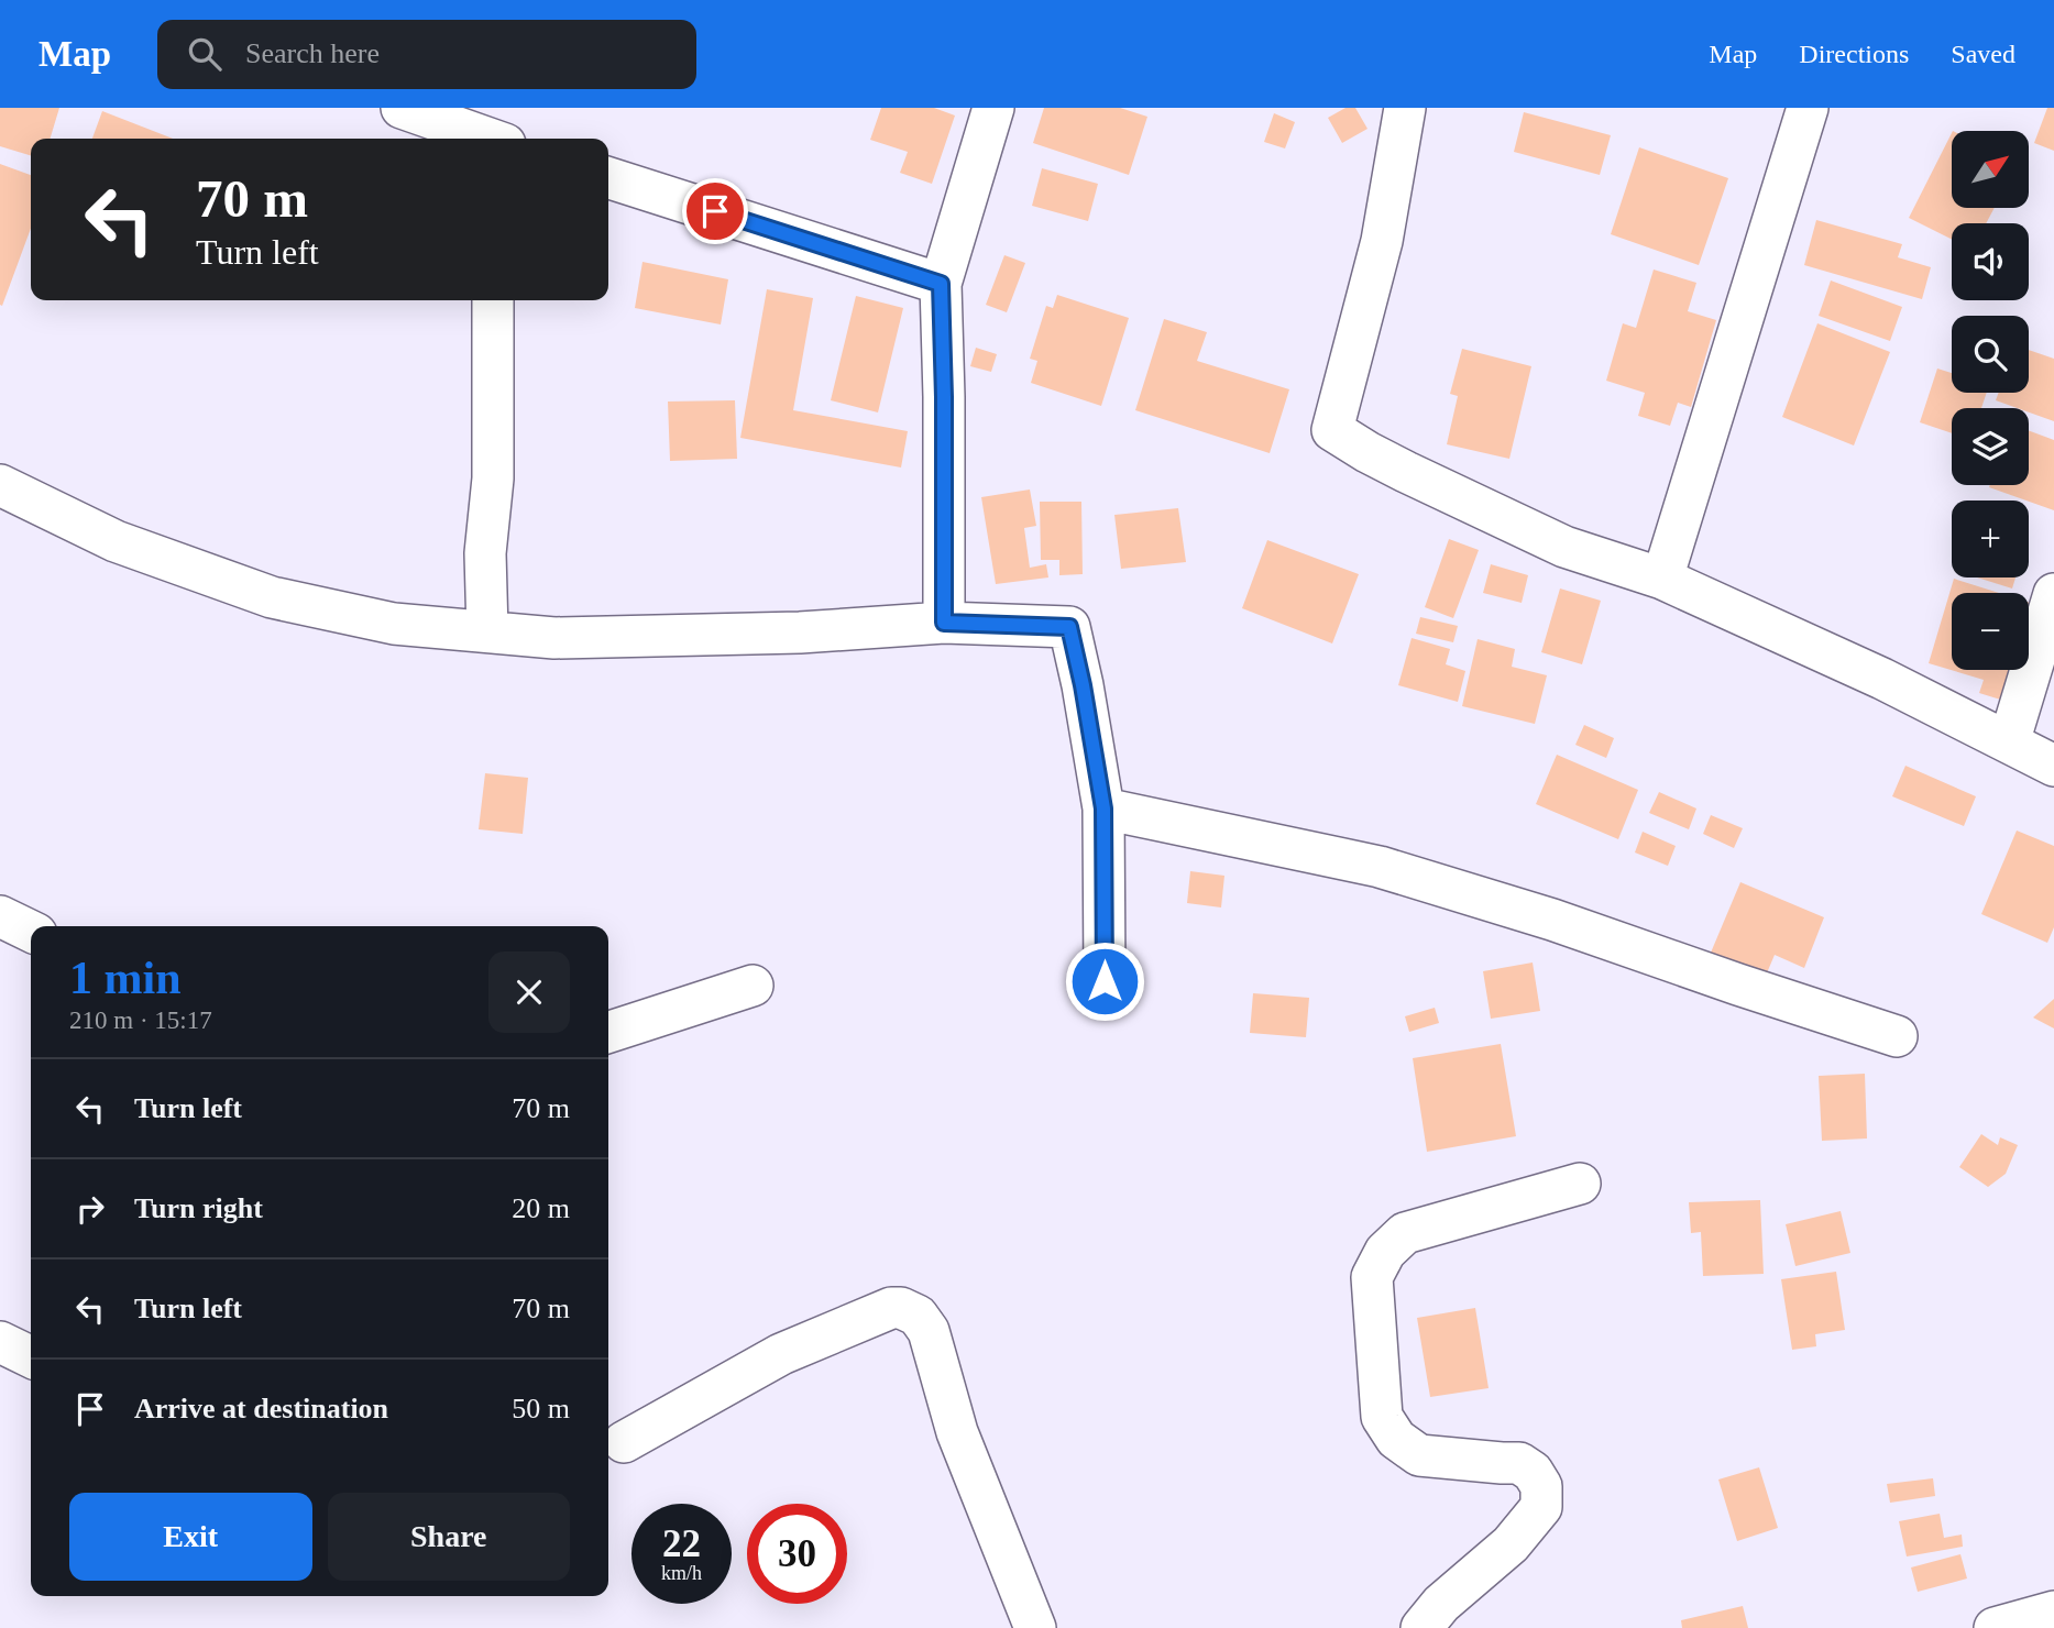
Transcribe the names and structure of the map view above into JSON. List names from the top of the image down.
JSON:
{
  "north": "top right",
  "page": {
    "header": "Map",
    "search": "Search here",
    "nav": ["Map", "Directions", "Saved"],
    "map_buttons": ["+", "−"],
    "turn": ["70 m", "Turn left"],
    "heading": ["1 min", "210 m · 15:17"],
    "list": [
      {
        "name": "Turn left",
        "value": "70 m"
      },
      {
        "name": "Turn right",
        "value": "20 m"
      },
      {
        "name": "Turn left",
        "value": "70 m"
      },
      {
        "name": "Arrive at destination",
        "value": "50 m"
      }
    ],
    "buttons": ["Exit", "Share"],
    "speed": "22 km/h",
    "limit": "30"
  }
}
